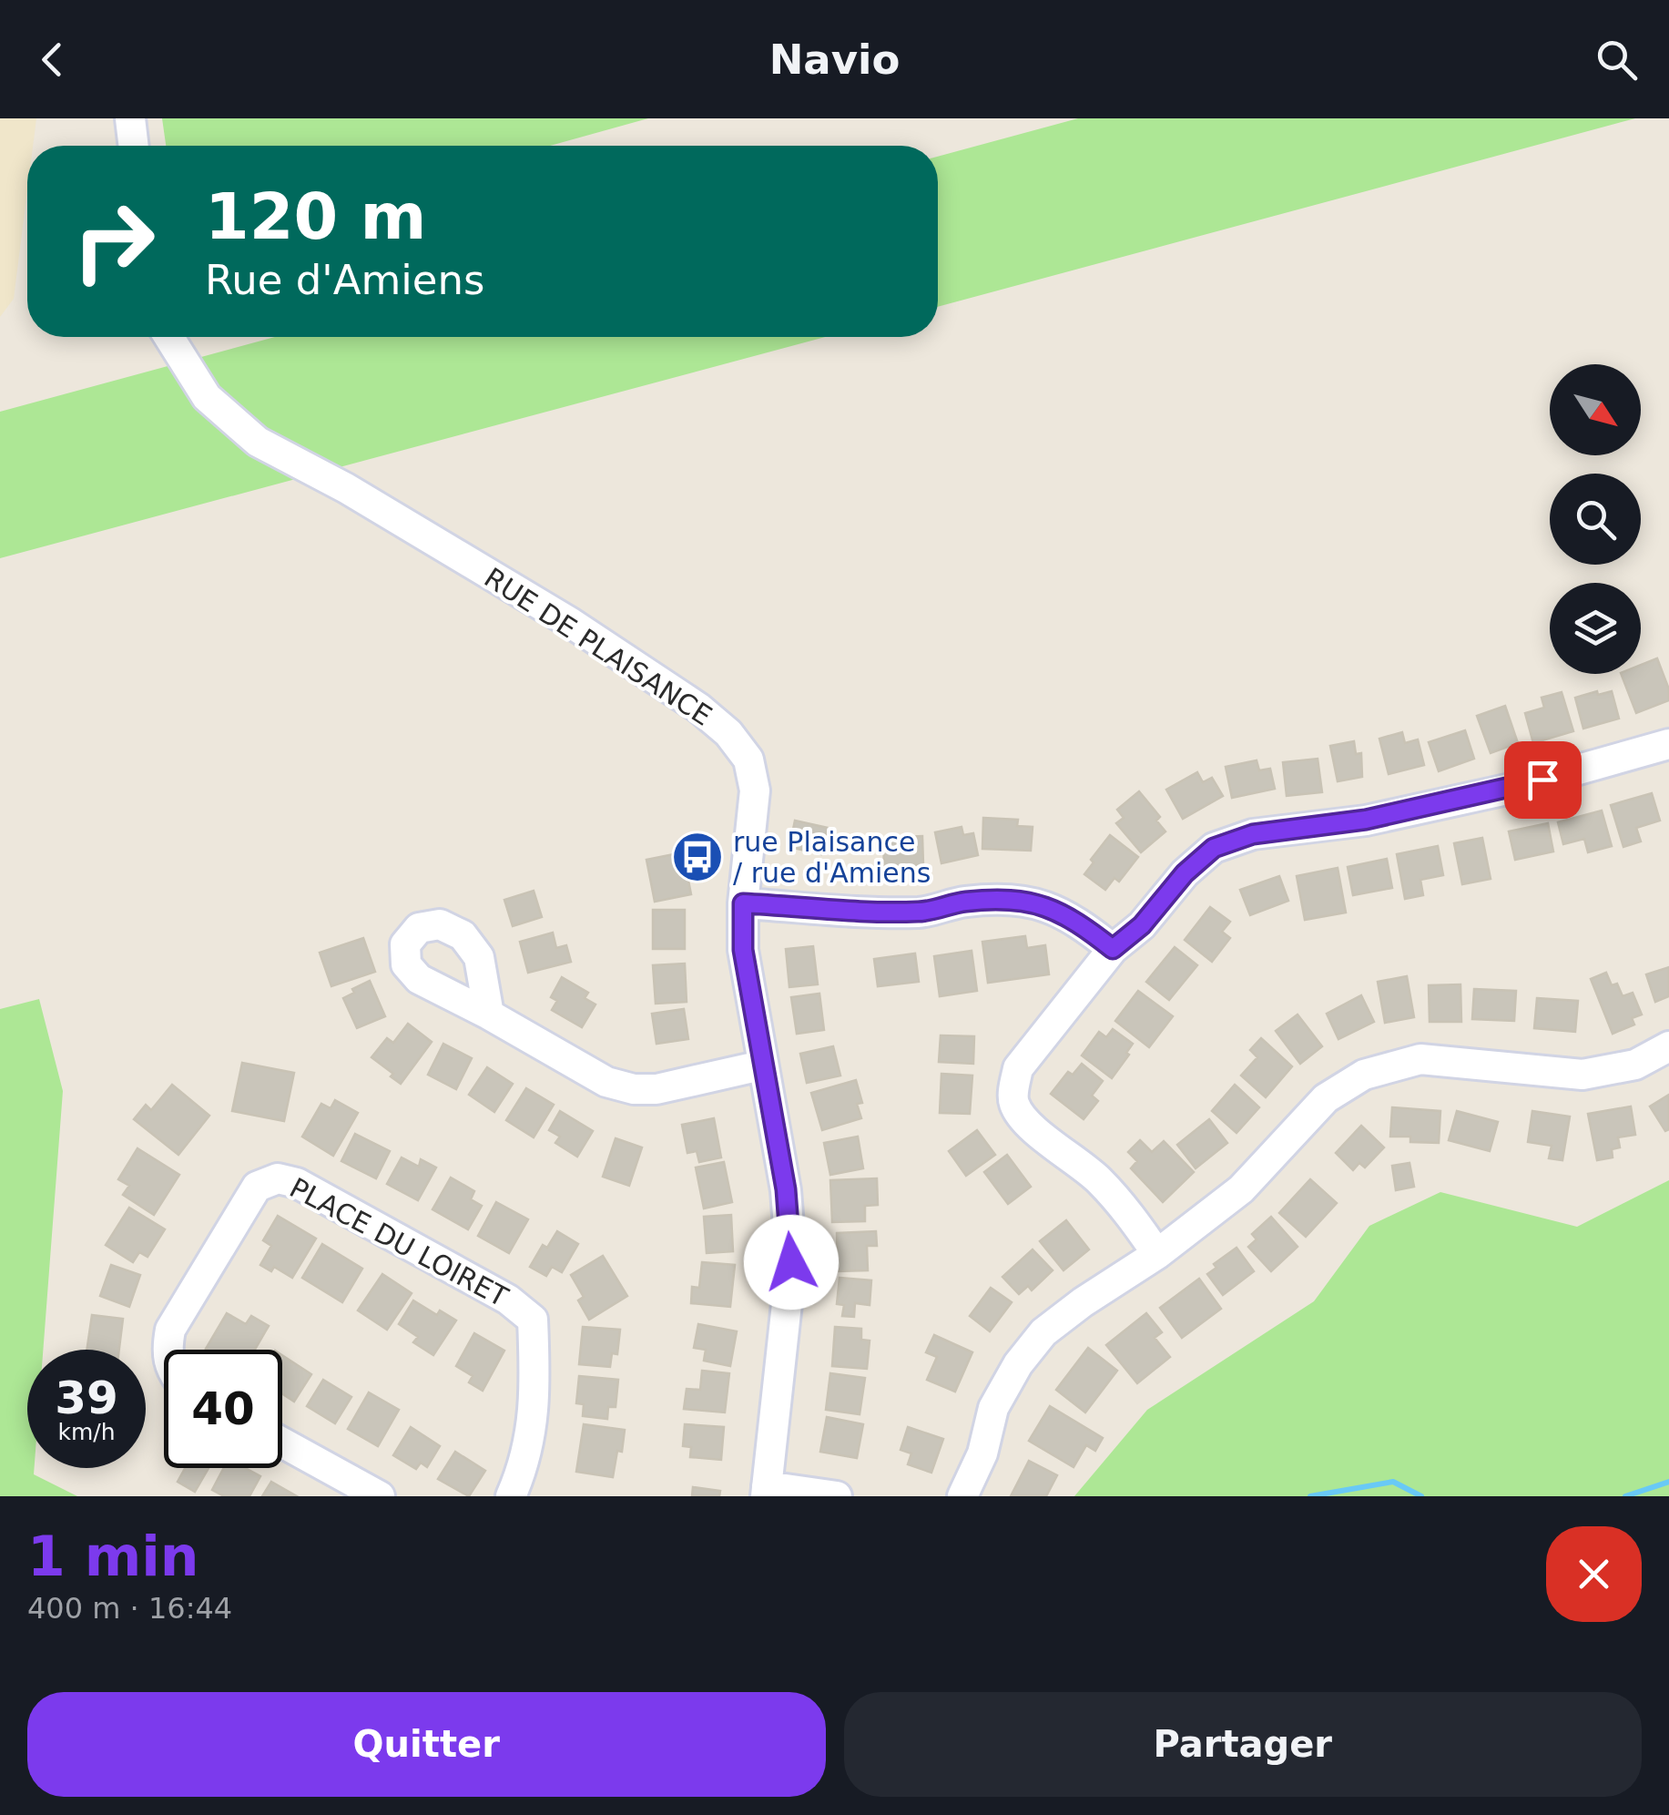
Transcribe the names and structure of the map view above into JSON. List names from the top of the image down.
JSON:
{
  "streets": {
    "street": ["RUE DE PLAISANCE", "PLACE DU LOIRET"]
  },
  "places": {
    "bus stop": ["rue Plaisance / rue d'Amiens"]
  },
  "north": "bottom right",
  "page": {
    "header": "Navio",
    "turn": ["120 m", "Rue d'Amiens"],
    "speed": "39 km/h",
    "limit": "40",
    "heading": ["1 min", "400 m · 16:44"],
    "buttons": ["Quitter", "Partager"]
  }
}
